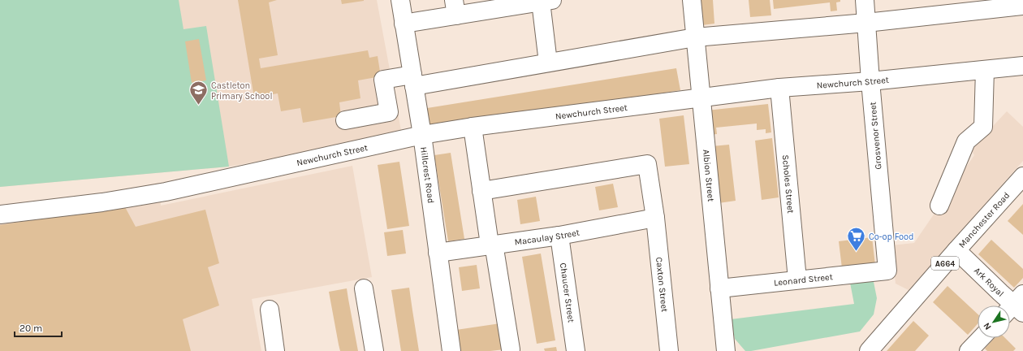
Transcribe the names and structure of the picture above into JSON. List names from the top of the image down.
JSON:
{
  "streets": {
    "street": [
      "Newchurch Street",
      "Grosvenor Street",
      "Hillcrest Road",
      "Albion Street",
      "Scholes Street",
      "Manchester Road",
      "Macaulay Street",
      "A664",
      "Leonard Street",
      "Ark Royal",
      "Caxton Street",
      "Chaucer Street"
    ]
  },
  "crossings": [
    ["Newchurch Street", "Grosvenor Street"],
    ["Newchurch Street", "Hillcrest Road"],
    ["Newchurch Street", "Albion Street"],
    ["Newchurch Street", "Scholes Street"],
    ["Grosvenor Street", "Leonard Street"],
    ["Hillcrest Road", "Macaulay Street"],
    ["Albion Street", "Leonard Street"],
    ["Scholes Street", "Leonard Street"],
    ["Manchester Road", "Ark Royal"],
    ["Macaulay Street", "Caxton Street"],
    ["Macaulay Street", "Chaucer Street"]
  ],
  "places": {
    "school or university": ["Castleton Primary School"],
    "supermarket": ["Co-op Food"]
  },
  "scale_bar": "20 m",
  "north": "bottom left"
}
